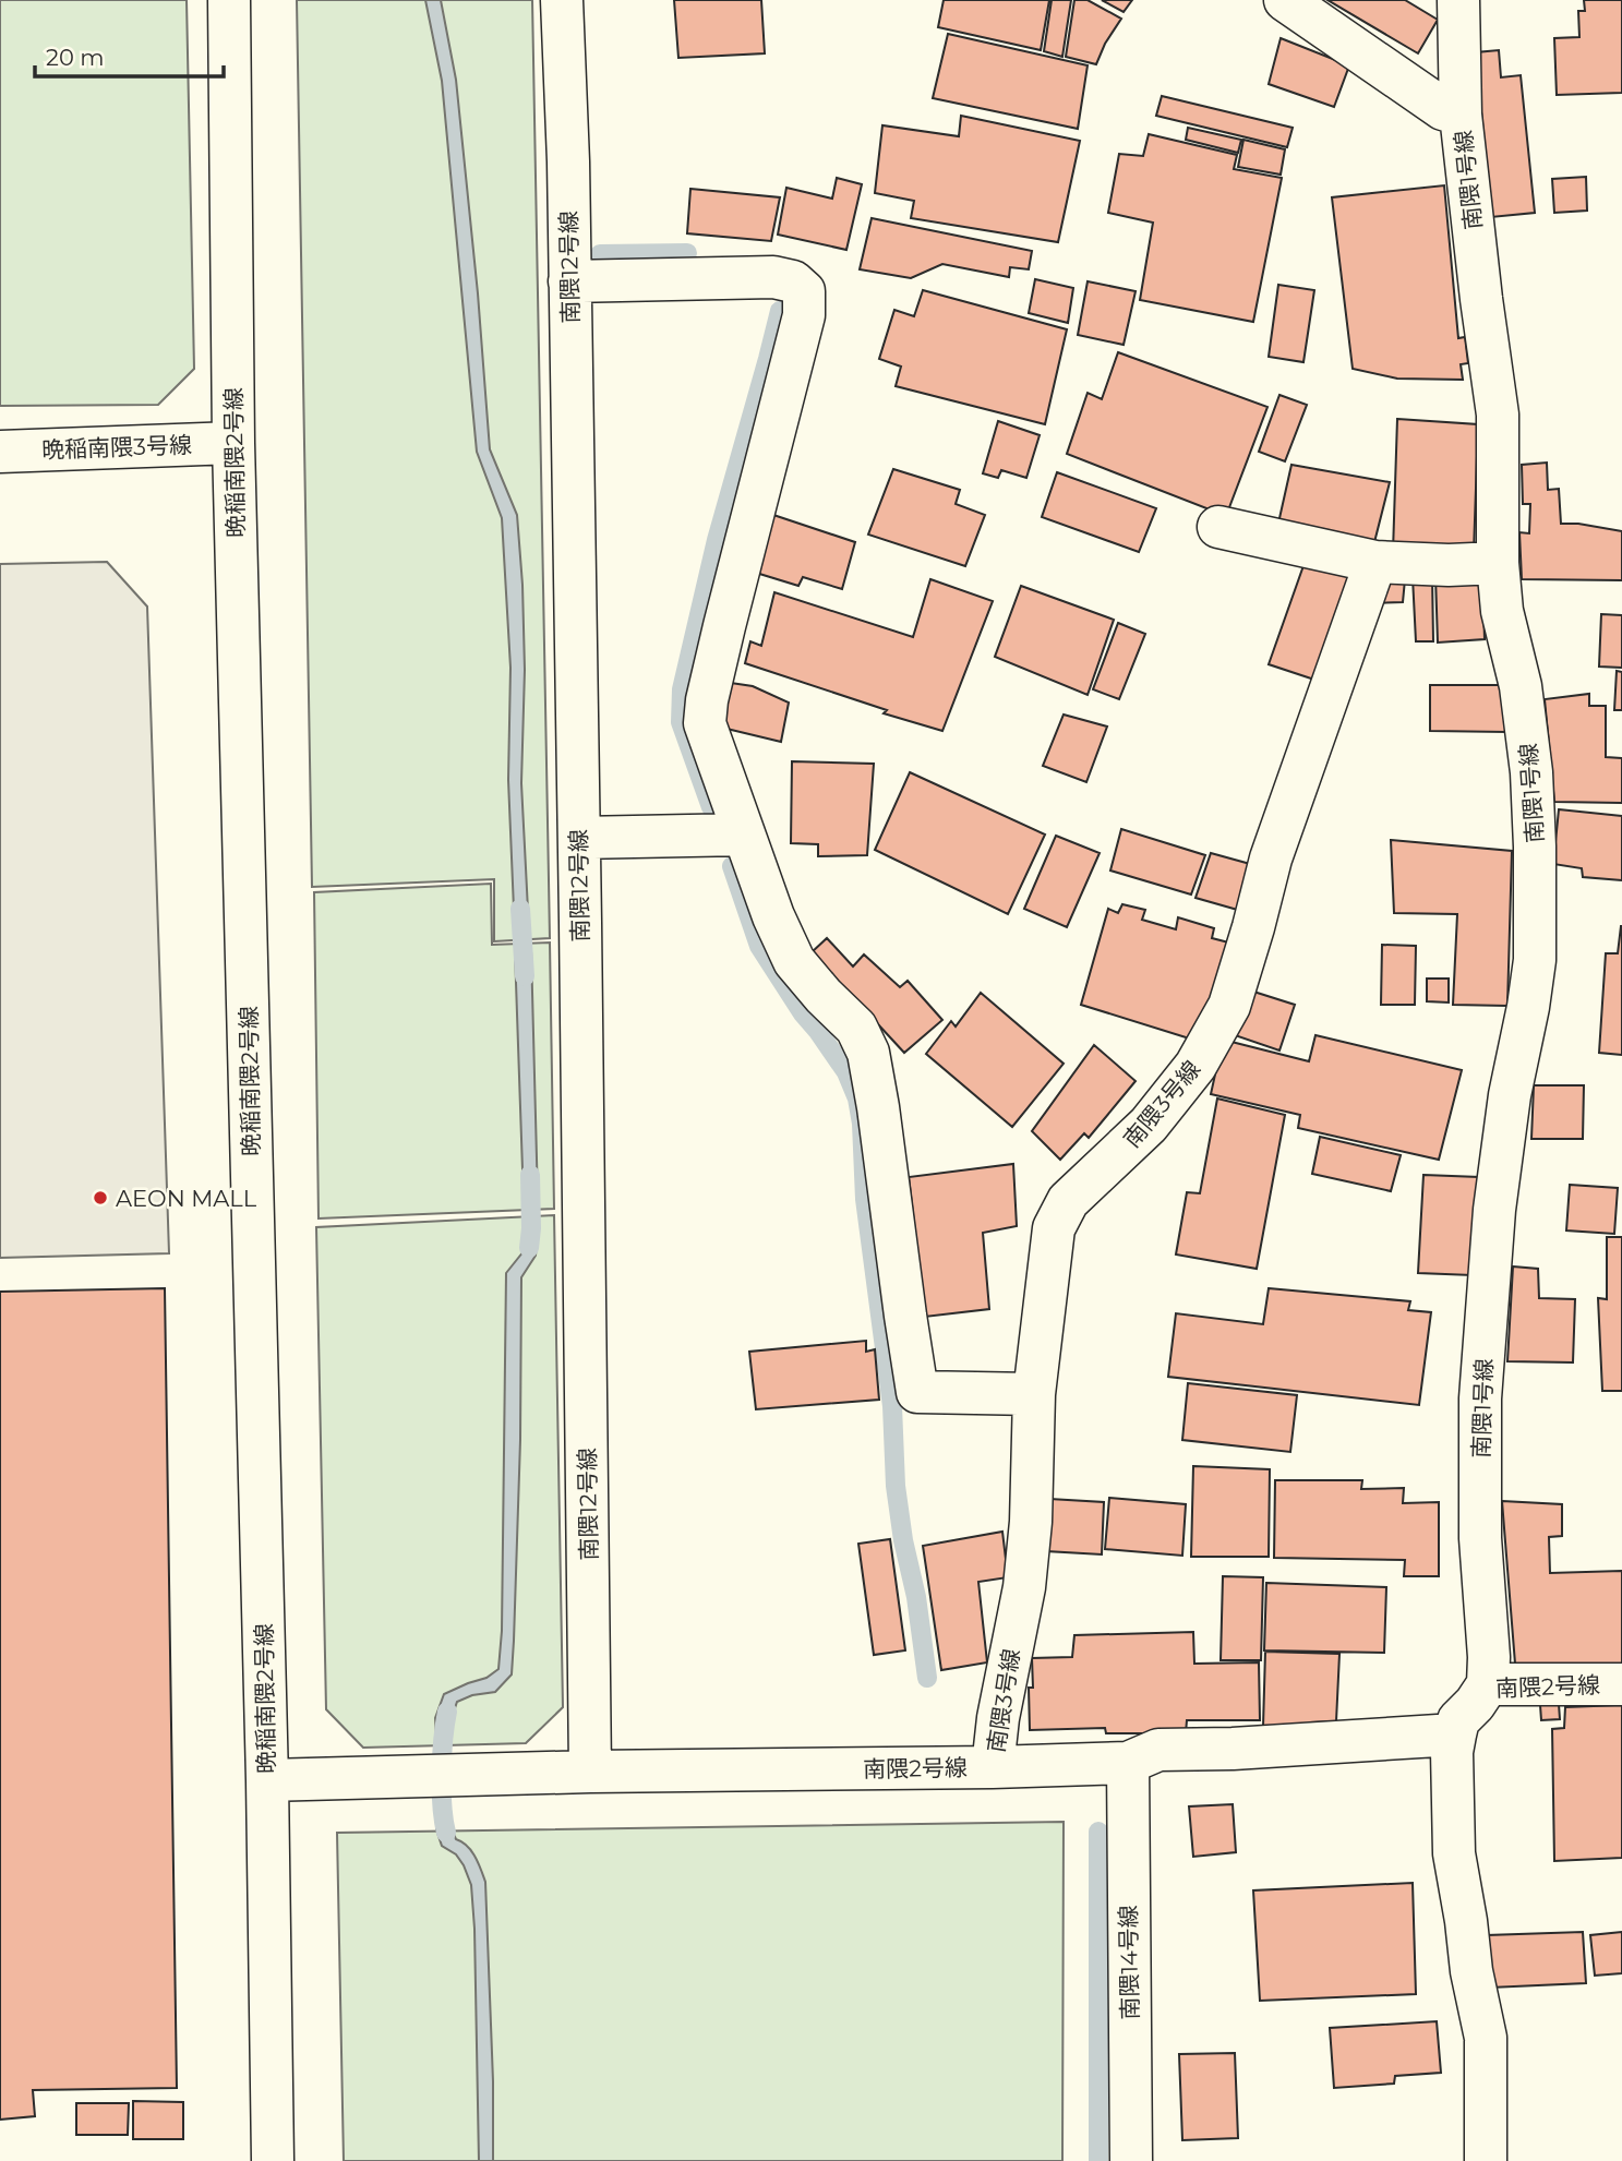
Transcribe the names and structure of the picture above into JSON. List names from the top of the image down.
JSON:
{
  "streets": {
    "street": [
      "南隈1号線",
      "南隈12号線",
      "晩稲南隈3号線",
      "晩稲南隈2号線",
      "南隈3号線",
      "南隈2号線",
      "南隈14号線"
    ]
  },
  "crossings": [
    ["南隈1号線", "南隈2号線"],
    ["南隈12号線", "南隈2号線"],
    ["晩稲南隈3号線", "晩稲南隈2号線"],
    ["晩稲南隈2号線", "南隈2号線"],
    ["南隈3号線", "南隈2号線"],
    ["南隈2号線", "南隈14号線"]
  ],
  "places": ["AEON MALL"],
  "scale_bar": "20 m"
}
